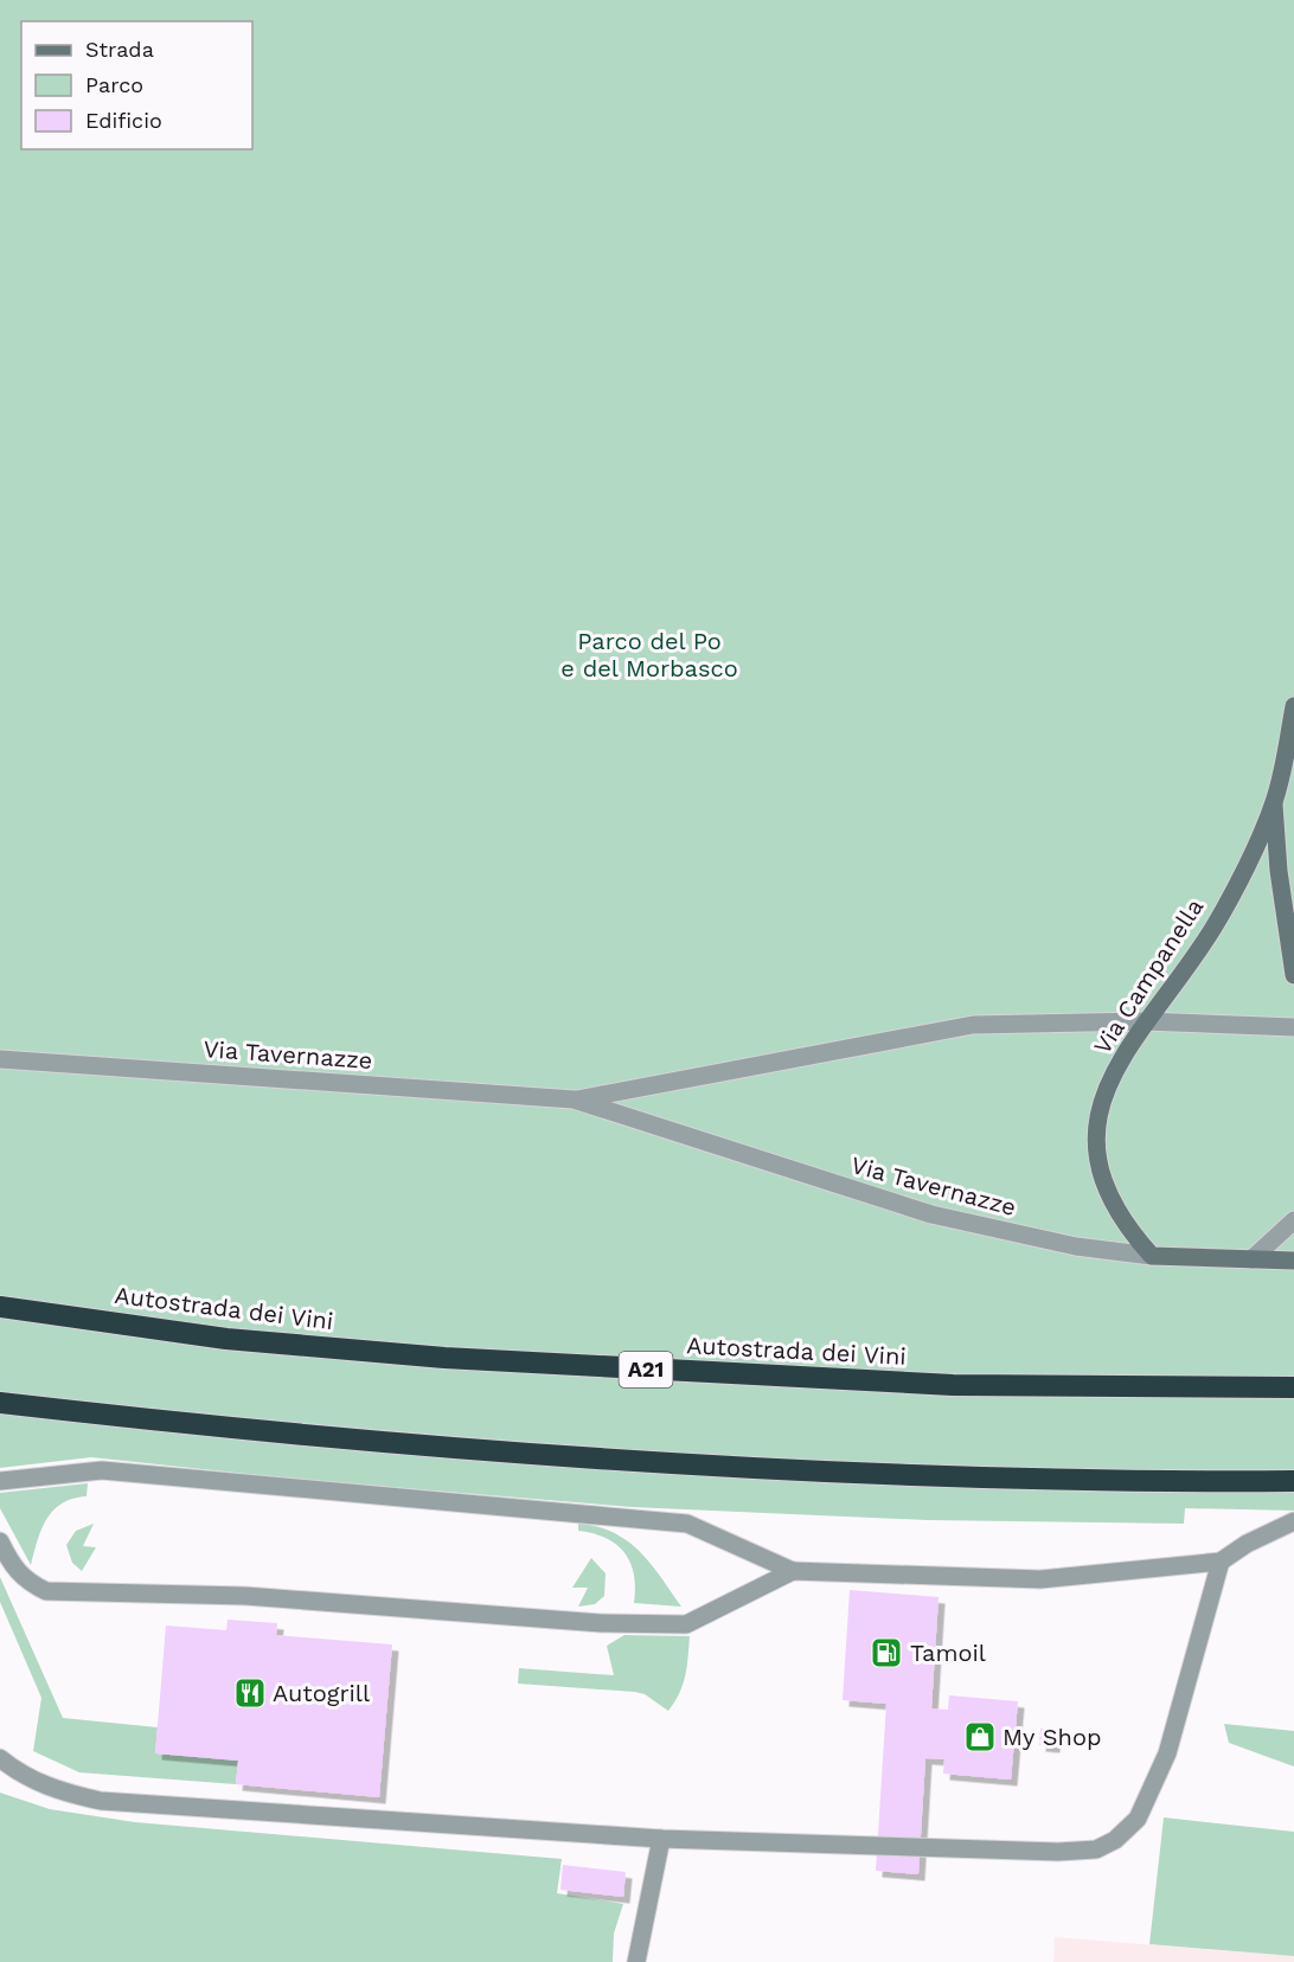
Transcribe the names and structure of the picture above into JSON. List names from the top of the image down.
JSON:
{
  "streets": {
    "highway": ["Autostrada dei Vini", "A21"],
    "main road": ["Via Campanella", "Via Tavernazze"]
  },
  "crossings": [
    ["Via Campanella", "Via Tavernazze"]
  ],
  "parks": ["Parco del Po e del Morbasco"],
  "places": {
    "fuel station": ["Tamoil"],
    "restaurant": ["Autogrill"],
    "shop": ["My Shop"]
  },
  "legend": ["Strada", "Parco", "Edificio"]
}
